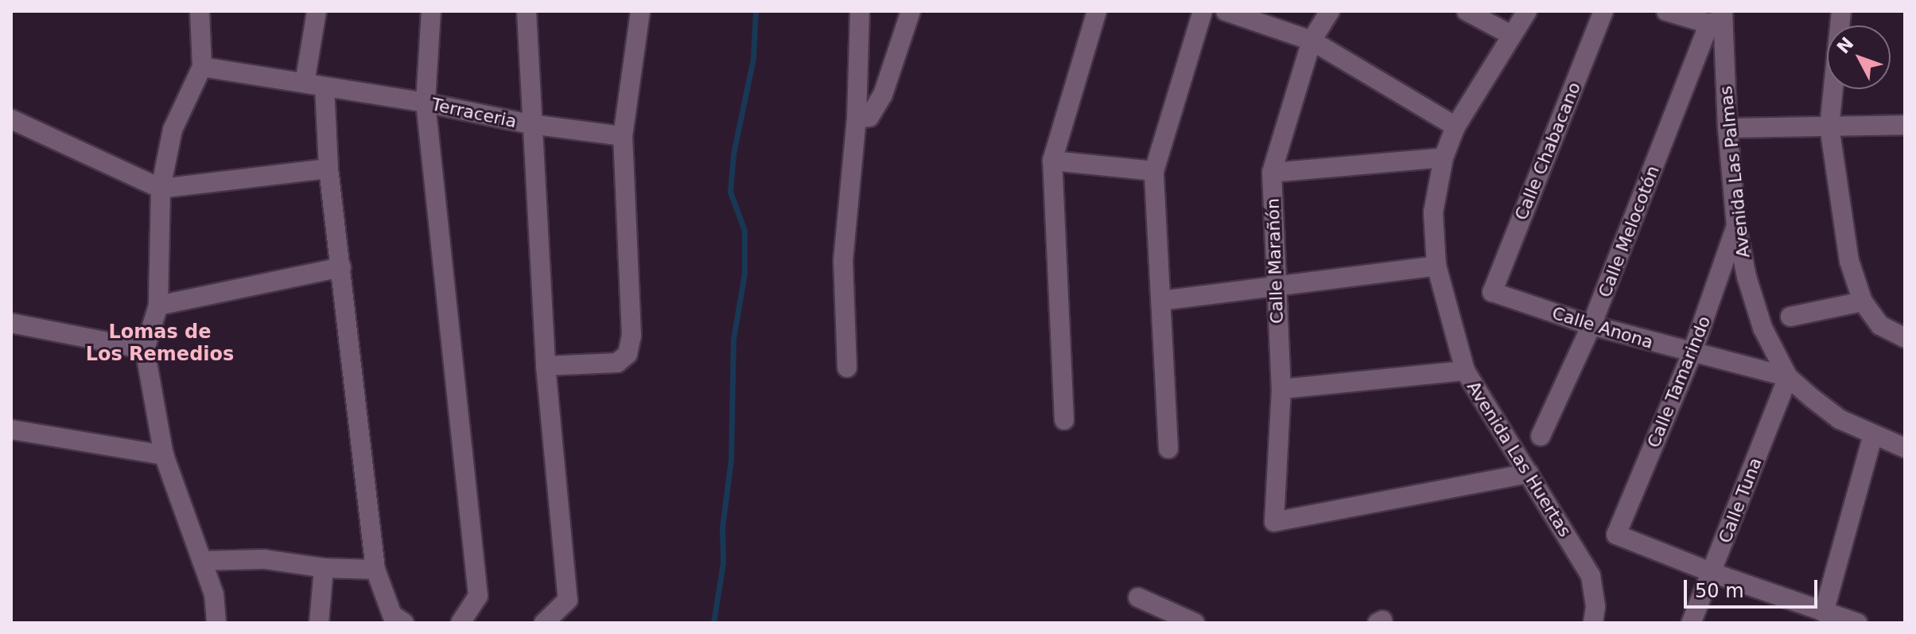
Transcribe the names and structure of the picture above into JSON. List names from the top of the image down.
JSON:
{
  "streets": {
    "street": [
      "Terraceria",
      "Calle Chabacano",
      "Avenida Las Palmas",
      "Calle Melocotón",
      "Calle Marañón",
      "Calle Anona",
      "Calle Tamarindo",
      "Avenida Las Huertas",
      "Calle Tuna"
    ]
  },
  "crossings": [
    ["Calle Chabacano", "Calle Anona"],
    ["Avenida Las Palmas", "Calle Melocotón"],
    ["Avenida Las Palmas", "Calle Anona"],
    ["Avenida Las Palmas", "Calle Tamarindo"],
    ["Avenida Las Palmas", "Calle Tuna"],
    ["Calle Melocotón", "Calle Anona"],
    ["Calle Marañón", "Avenida Las Huertas"],
    ["Calle Anona", "Calle Tamarindo"],
    ["Calle Anona", "Calle Tuna"],
    ["Calle Tamarindo", "Calle Tuna"]
  ],
  "districts": ["Lomas de Los Remedios"],
  "scale_bar": "50 m",
  "north": "top left"
}
